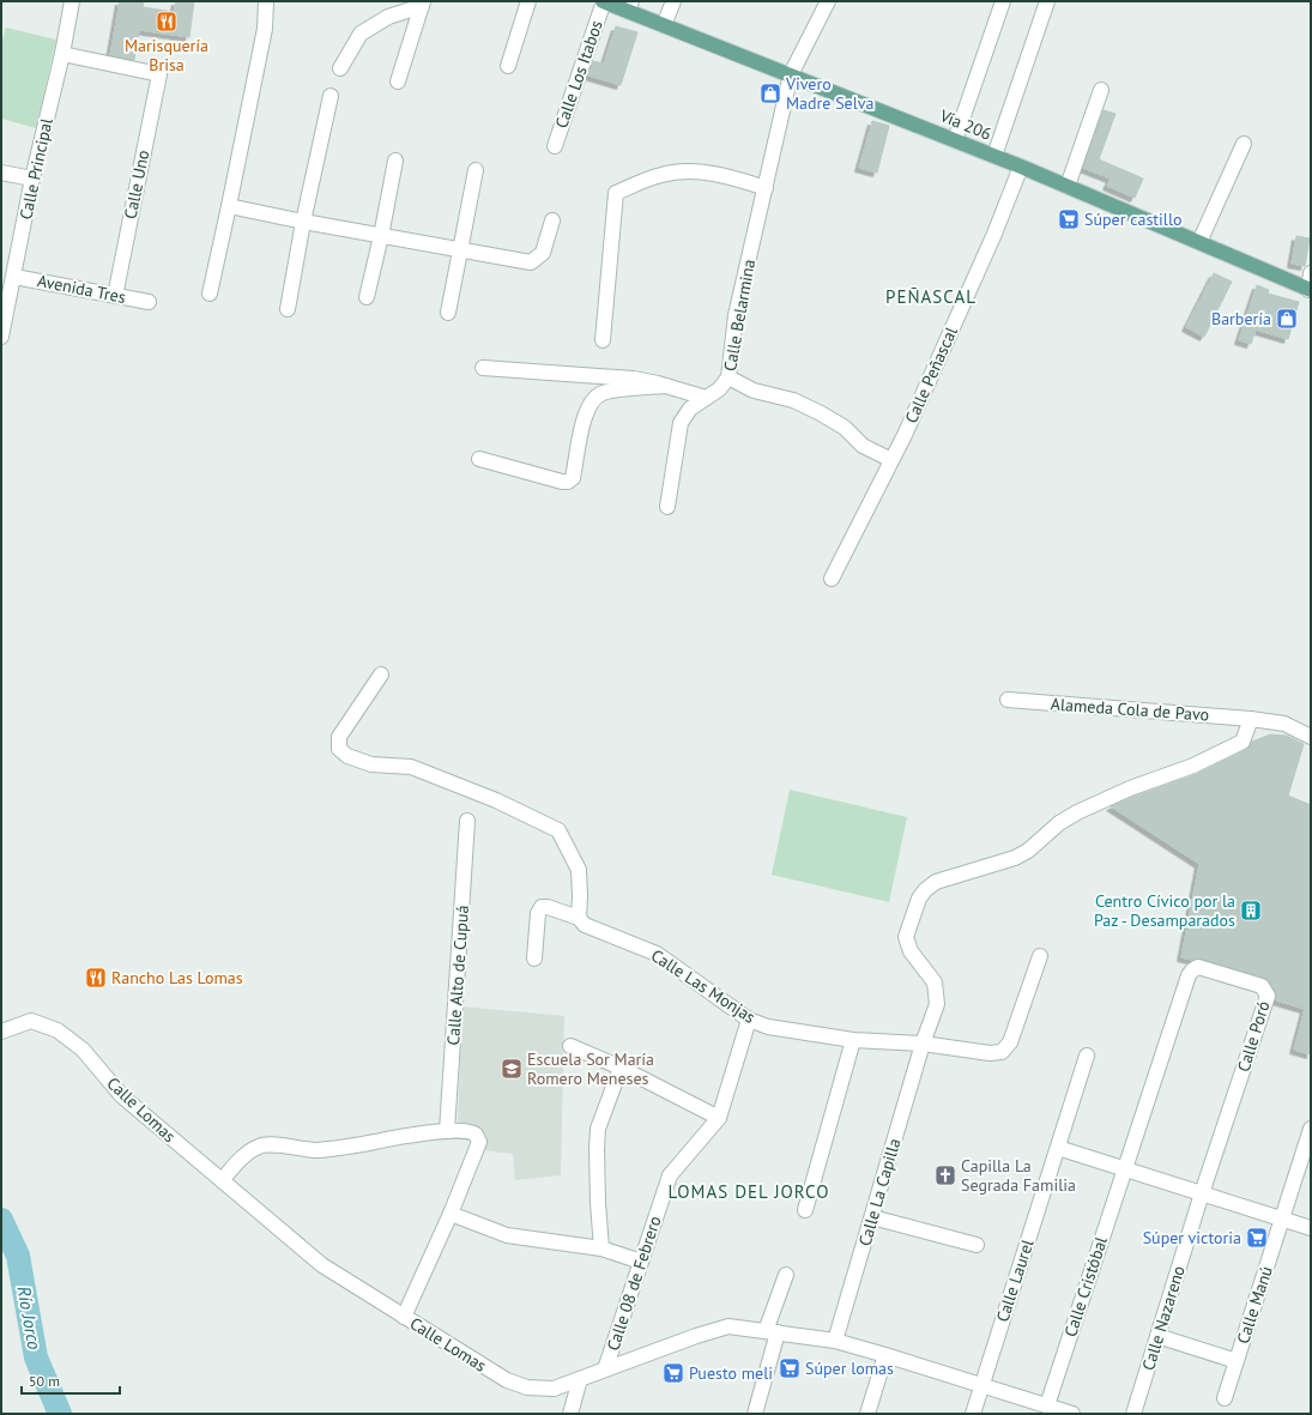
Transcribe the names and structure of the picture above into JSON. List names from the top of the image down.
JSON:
{
  "streets": {
    "main road": ["Vía 206"],
    "street": [
      "Calle Los Itabos",
      "Calle Principal",
      "Calle Uno",
      "Avenida Tres",
      "Calle Belarmina",
      "Calle Peñascal",
      "Alameda Cola de Pavo",
      "Calle Alto de Cupuá",
      "Calle Las Monjas",
      "Calle Poró",
      "Calle Lomas",
      "Calle La Capilla",
      "Calle Laurel",
      "Calle 08 de Febrero",
      "Calle Cristóbal",
      "Calle Manú",
      "Calle Nazareno"
    ]
  },
  "crossings": [
    ["Calle Los Itabos", "Vía 206"],
    ["Vía 206", "Calle Belarmina"],
    ["Vía 206", "Calle Peñascal"],
    ["Calle Principal", "Calle Uno"],
    ["Calle Principal", "Avenida Tres"],
    ["Calle Uno", "Avenida Tres"],
    ["Alameda Cola de Pavo", "Calle La Capilla"],
    ["Calle Las Monjas", "Calle La Capilla"],
    ["Calle Las Monjas", "Calle 08 de Febrero"],
    ["Calle Poró", "Calle Cristóbal"],
    ["Calle Poró", "Calle Nazareno"],
    ["Calle Lomas", "Calle La Capilla"],
    ["Calle Lomas", "Calle Laurel"],
    ["Calle Lomas", "Calle 08 de Febrero"],
    ["Calle Lomas", "Calle Cristóbal"]
  ],
  "districts": ["PEÑASCAL", "LOMAS DEL JORCO"],
  "water": ["Río Jorco"],
  "places": {
    "restaurant": ["Marisquería Brisa", "Rancho Las Lomas"],
    "shop": ["Vivero Madre Selva", "Barbería"],
    "supermarket": [
      "Súper castillo",
      "Súper victoria",
      "Súper lomas",
      "Puesto meli"
    ],
    "building": ["Centro Cívico por la Paz - Desamparados"],
    "school or university": ["Escuela Sor María Romero Meneses"],
    "church": ["Capilla La Segrada Familia"]
  },
  "scale_bar": "50 m"
}
